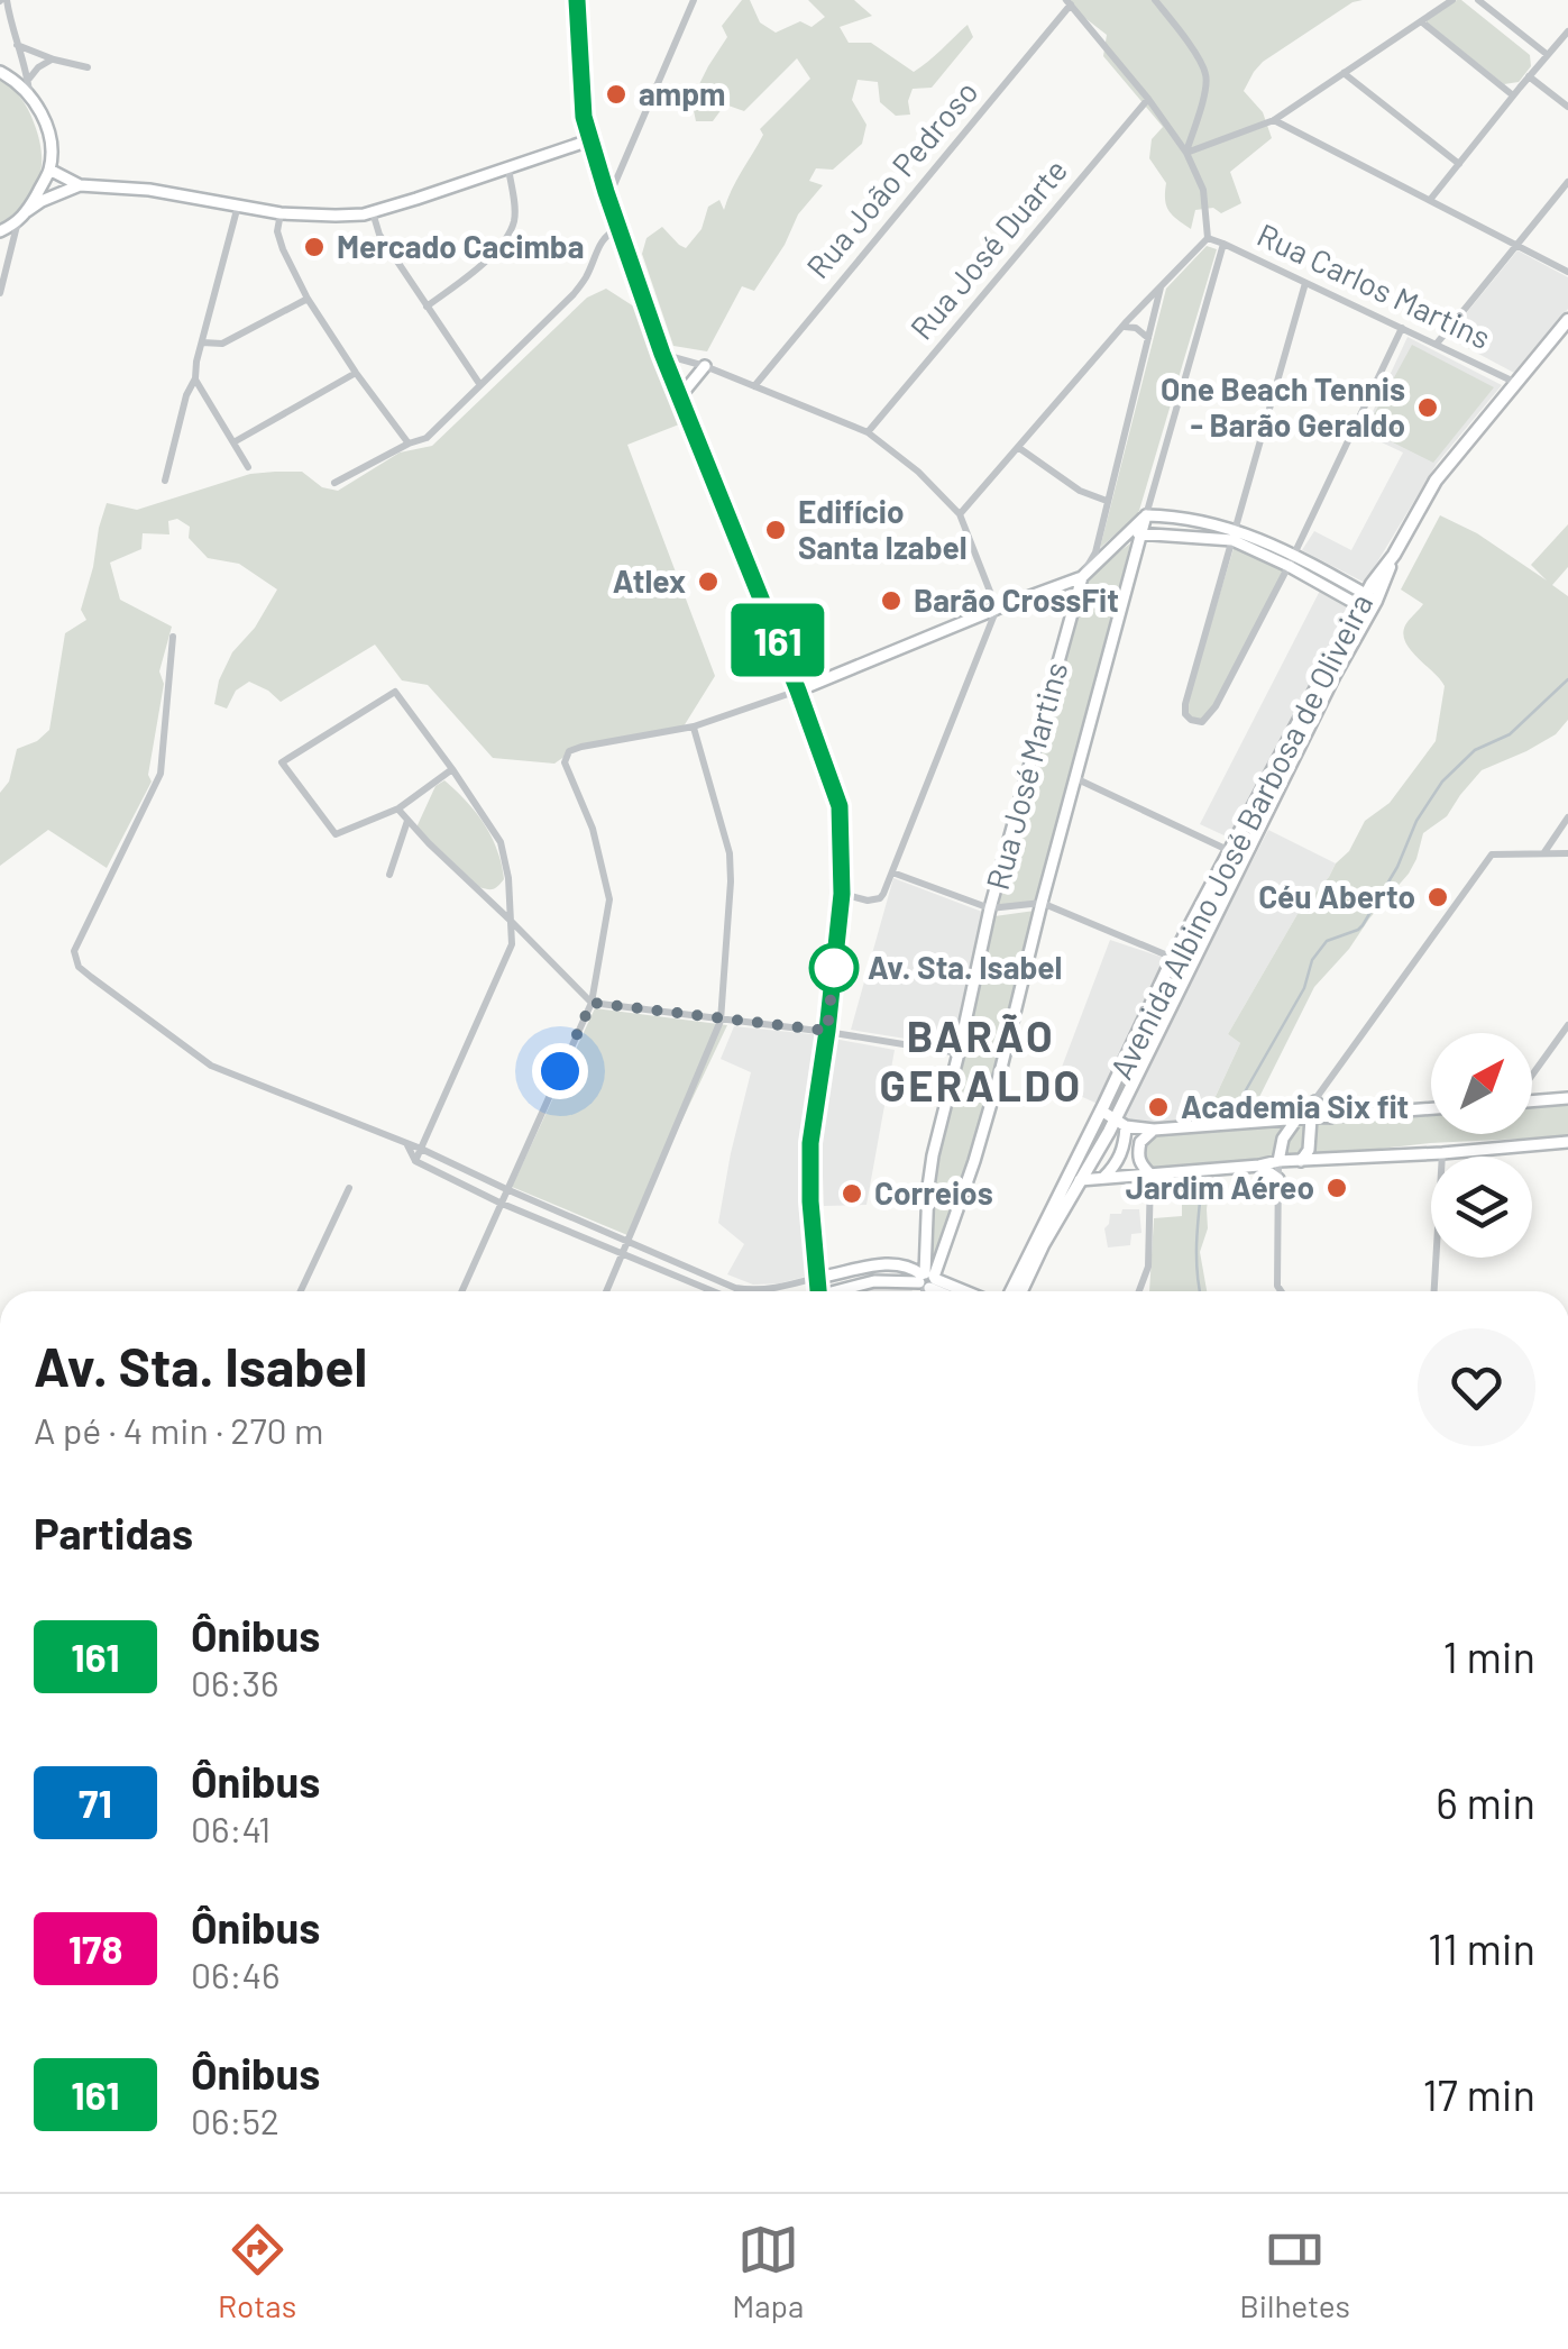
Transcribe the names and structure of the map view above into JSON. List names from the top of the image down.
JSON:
{
  "streets": {
    "main road": ["Rua José Martins", "Avenida Albino José Barbosa de Oliveira"],
    "street": ["Rua João Pedroso", "Rua José Duarte", "Rua Carlos Martins"]
  },
  "crossings": [
    ["Rua Carlos Martins", "Avenida Albino José Barbosa de Oliveira"]
  ],
  "districts": ["BARÃO GERALDO"],
  "places": [
    "ampm",
    "Mercado Cacimba",
    "One Beach Tennis - Barão Geraldo",
    "Edifício Santa Izabel",
    "Atlex",
    "Barão CrossFit",
    "Céu Aberto",
    "Av. Sta. Isabel",
    "Academia Six fit",
    "Jardim Aéreo",
    "Correios"
  ],
  "lines": ["bus line 161"],
  "north": "top right",
  "page": {
    "on_map": "161",
    "heading": [
      ["Av. Sta. Isabel", "A pé · 4 min · 270 m"],
      "Partidas"
    ],
    "list": [
      {
        "mark": "161",
        "name": "Ônibus",
        "note": "06:36",
        "value": "1 min"
      },
      {
        "mark": "71",
        "name": "Ônibus",
        "note": "06:41",
        "value": "6 min"
      },
      {
        "mark": "178",
        "name": "Ônibus",
        "note": "06:46",
        "value": "11 min"
      },
      {
        "mark": "161",
        "name": "Ônibus",
        "note": "06:52",
        "value": "17 min"
      }
    ],
    "tabs": ["Rotas", "Mapa", "Bilhetes"]
  }
}
